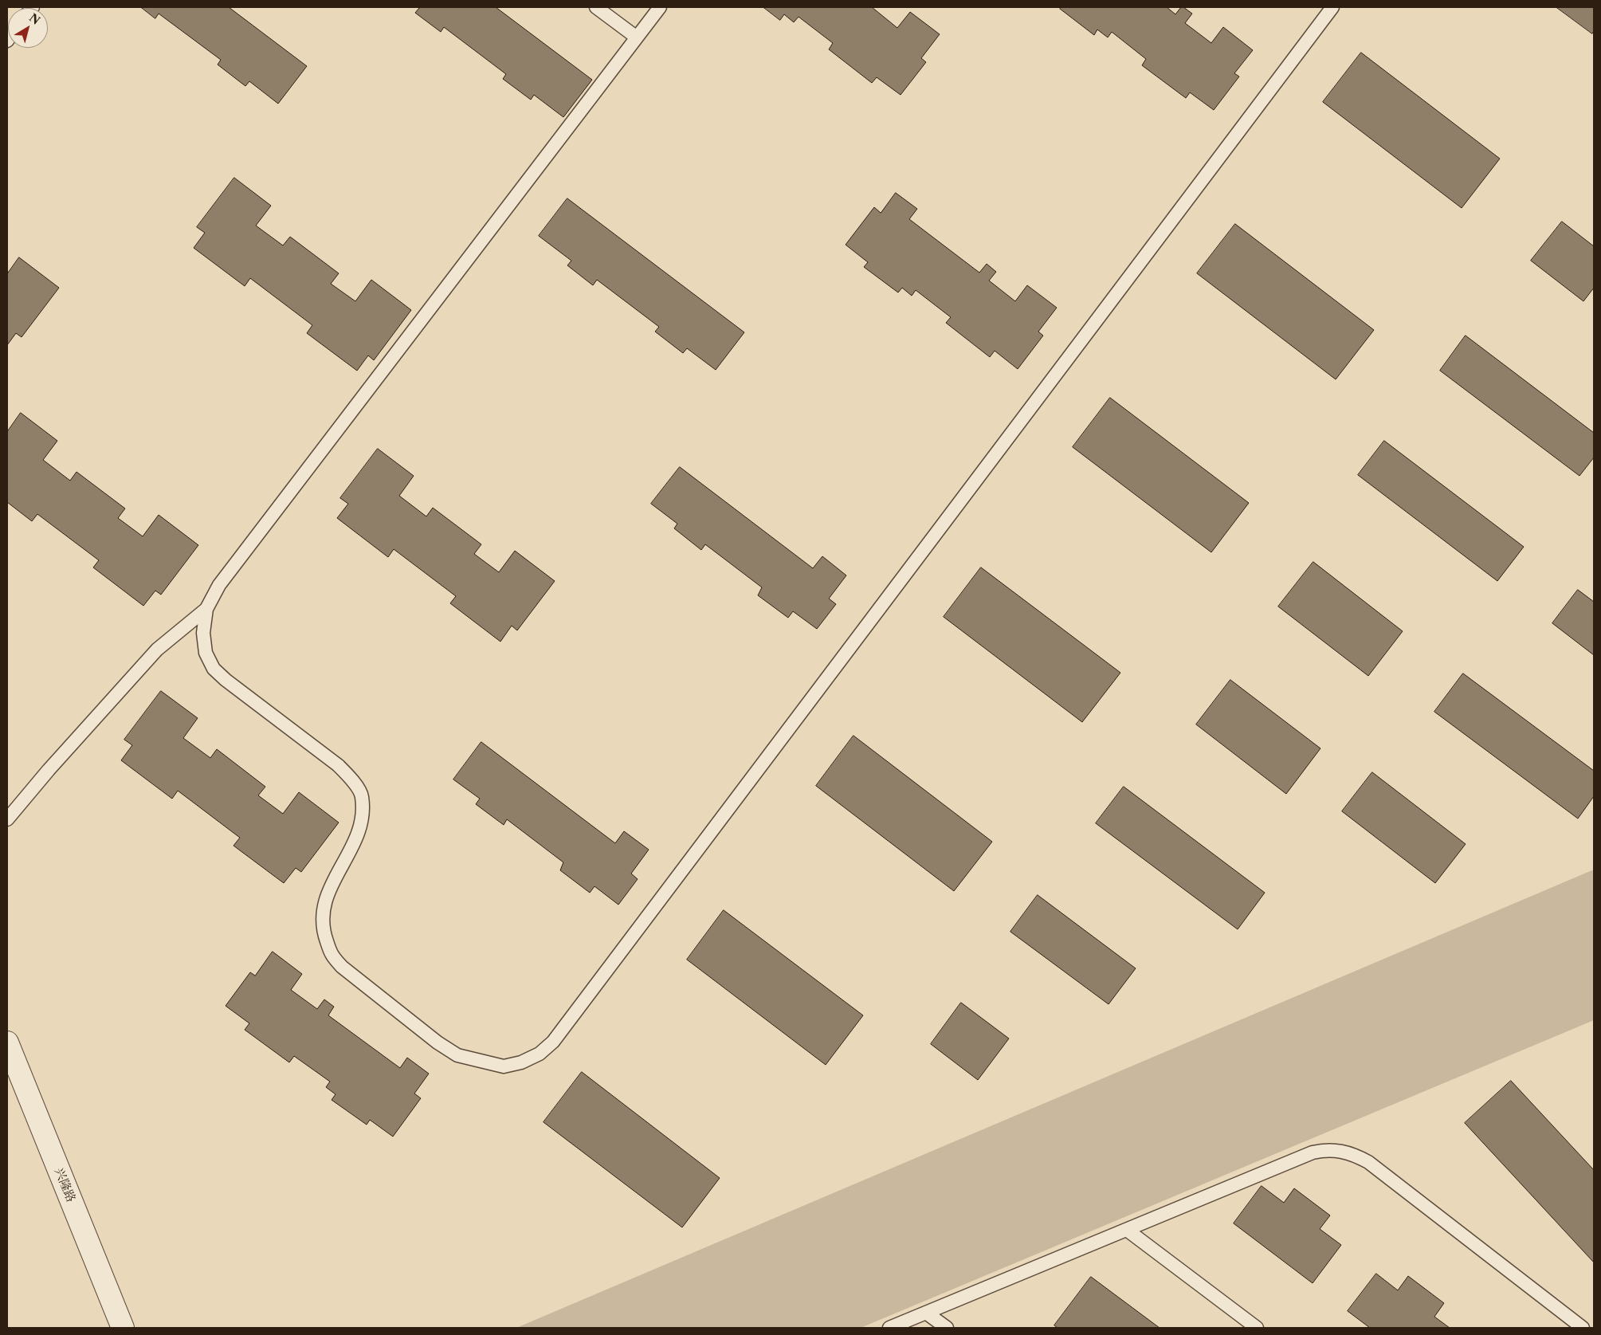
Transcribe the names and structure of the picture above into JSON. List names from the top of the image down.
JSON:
{
  "streets": {
    "street": ["兴隆路"]
  },
  "north": "top right"
}
